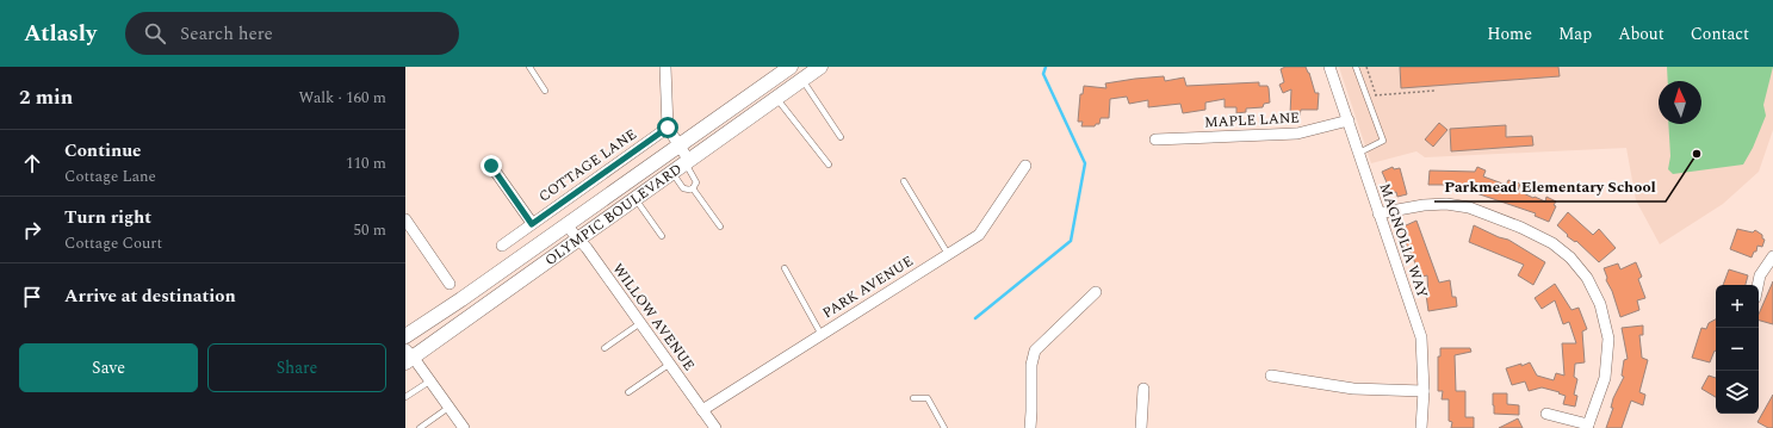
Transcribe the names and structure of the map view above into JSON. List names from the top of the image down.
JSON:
{
  "streets": {
    "main road": ["OLYMPIC BOULEVARD"],
    "street": [
      "MAPLE LANE",
      "COTTAGE LANE",
      "MAGNOLIA WAY",
      "PARK AVENUE",
      "WILLOW AVENUE"
    ]
  },
  "crossings": [
    ["MAPLE LANE", "MAGNOLIA WAY"],
    ["OLYMPIC BOULEVARD", "WILLOW AVENUE"],
    ["PARK AVENUE", "WILLOW AVENUE"]
  ],
  "places": ["Parkmead Elementary School"],
  "north": "top",
  "page": {
    "header": "Atlasly",
    "search": "Search here",
    "nav": [
      "Home",
      "Map",
      "About",
      "Contact"
    ],
    "heading": ["2 min", "Walk · 160 m"],
    "list": [
      ["Continue", "Cottage Lane", "110 m"],
      ["Turn right", "Cottage Court", "50 m"],
      "Arrive at destination"
    ],
    "map_buttons": ["+", "−"],
    "buttons": ["Save", "Share"]
  }
}
